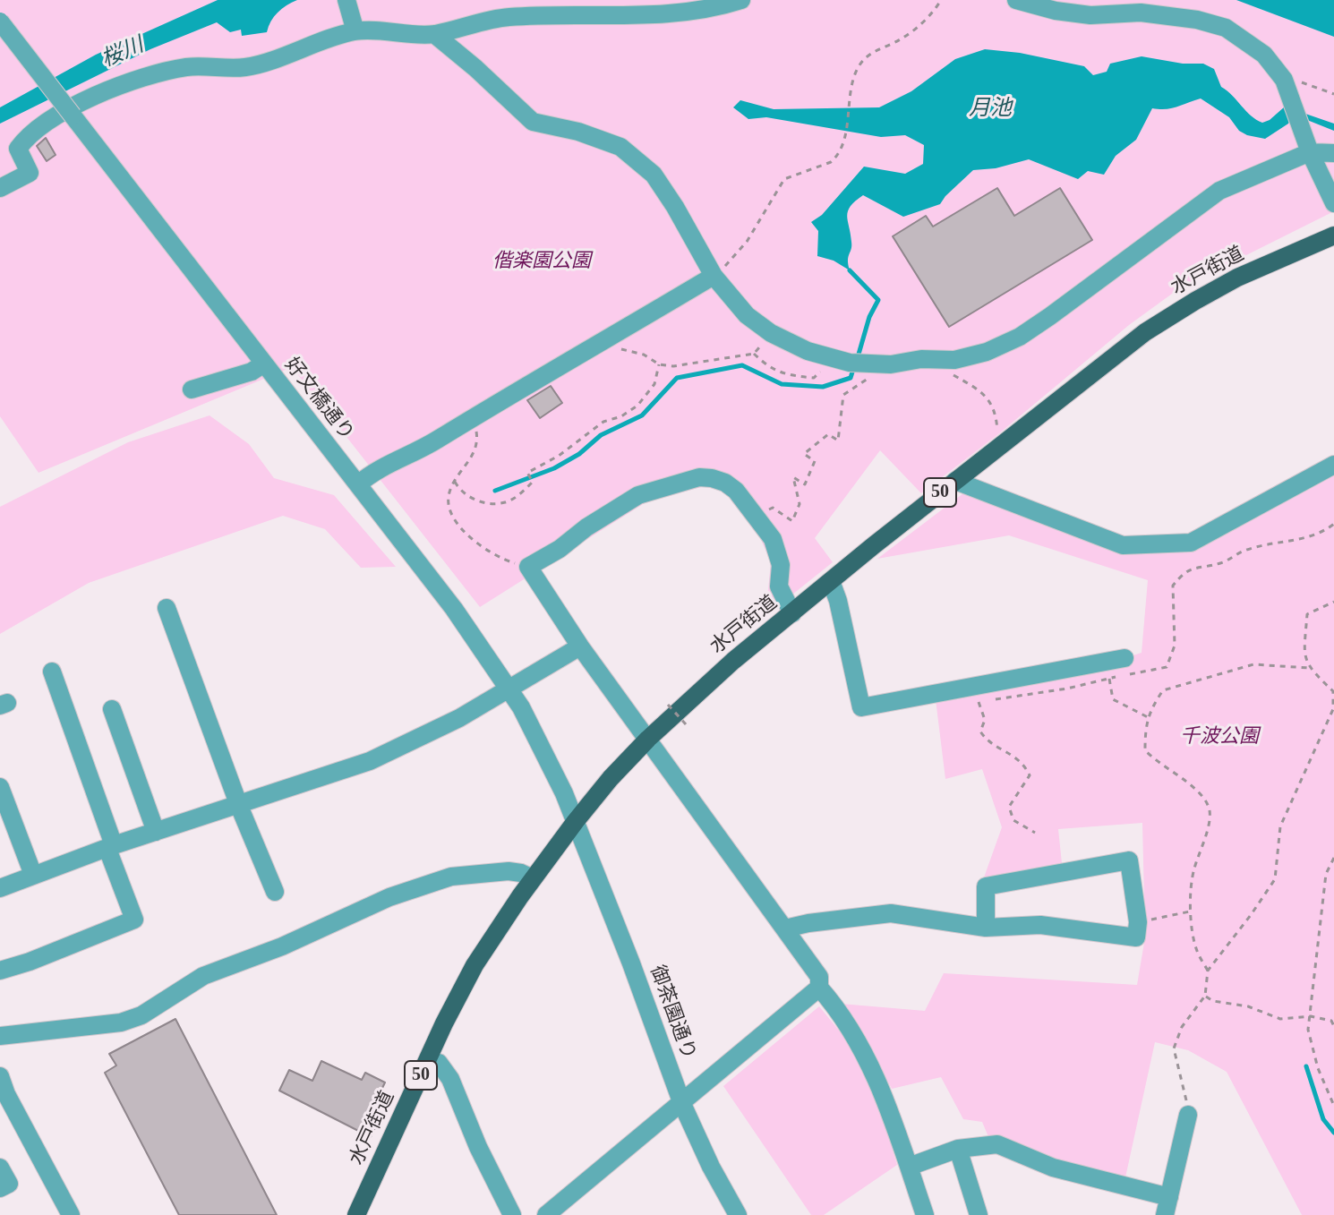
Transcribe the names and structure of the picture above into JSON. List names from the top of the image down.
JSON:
{
  "streets": {
    "main road": ["水戸街道", "50"],
    "street": ["好文橋通り", "御茶園通り"]
  },
  "crossings": [
    ["水戸街道", "好文橋通り"],
    ["水戸街道", "御茶園通り"],
    ["好文橋通り", "御茶園通り"]
  ],
  "water": ["桜川", "月池"],
  "parks": ["偕楽園公園", "千波公園"]
}
